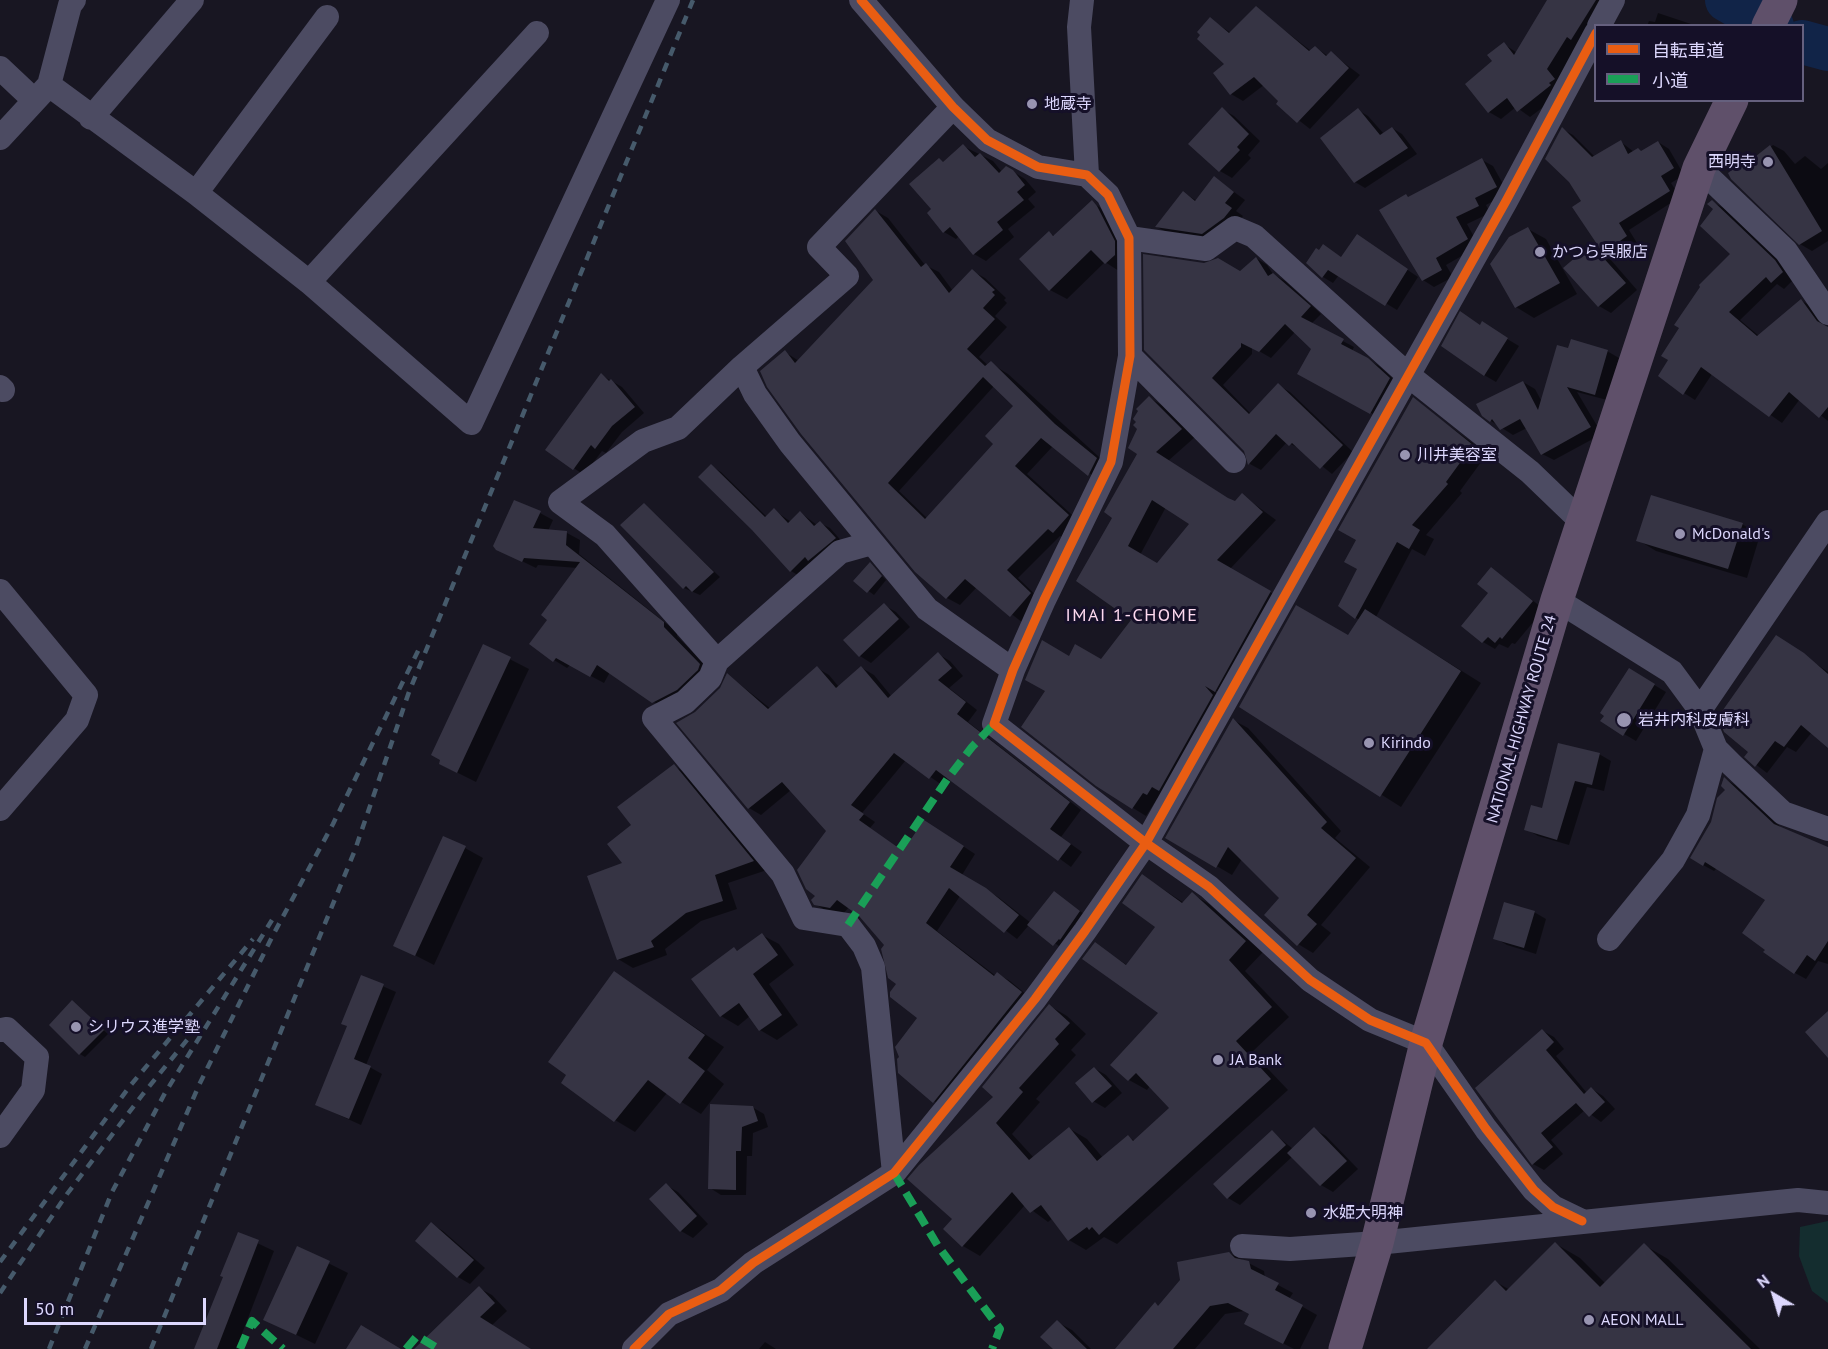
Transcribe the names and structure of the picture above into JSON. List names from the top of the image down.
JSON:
{
  "streets": {
    "highway": ["NATIONAL HIGHWAY ROUTE 24"]
  },
  "districts": ["IMAI 1-CHOME"],
  "places": [
    "地蔵寺",
    "西明寺",
    "かつら呉服店",
    "川井美容室",
    "McDonald's",
    "岩井内科皮膚科",
    "Kirindo",
    "シリウス進学塾",
    "JA Bank",
    "水姫大明神",
    "AEON MALL"
  ],
  "legend": ["自転車道", "小道"],
  "scale_bar": "50 m",
  "north": "top left"
}
